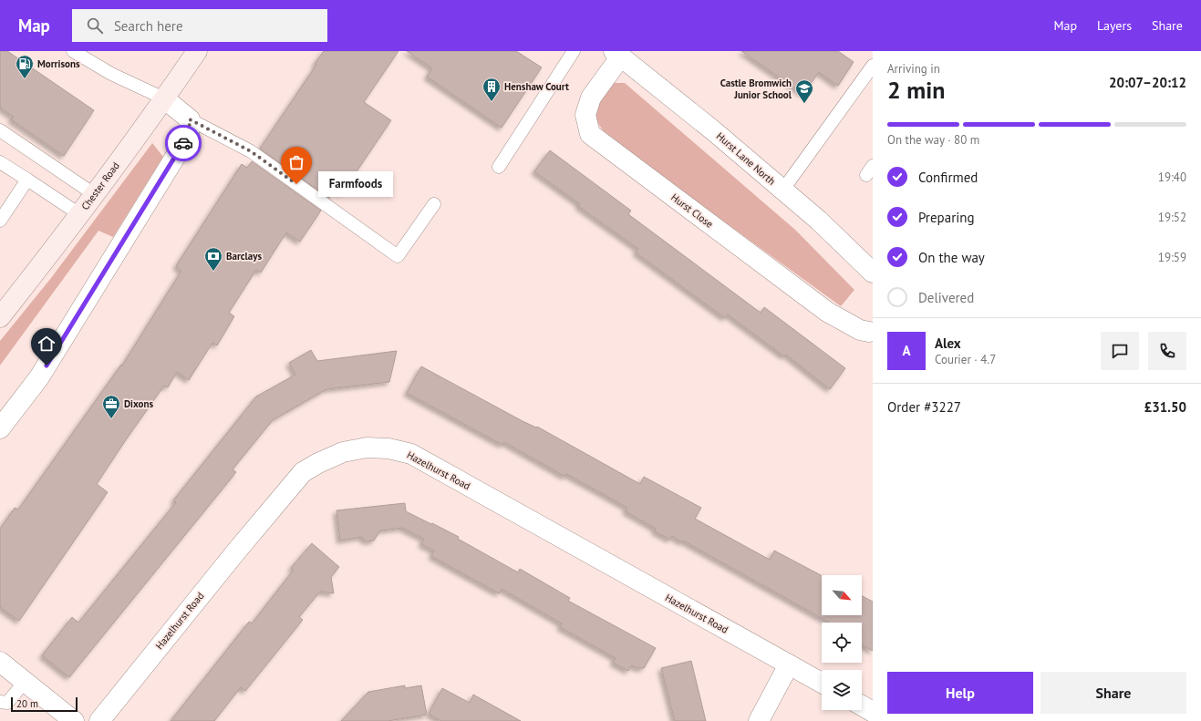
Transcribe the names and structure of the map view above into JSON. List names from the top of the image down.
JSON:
{
  "streets": {
    "main road": ["Chester Road"],
    "street": ["Hurst Lane North", "Hurst Close", "Hazelhurst Road"]
  },
  "crossings": [
    ["Hurst Lane North", "Hurst Close"]
  ],
  "places": {
    "fuel station": ["Morrisons"],
    "building": ["Henshaw Court"],
    "school or university": ["Castle Bromwich Junior School"],
    "other": ["Farmfoods"],
    "bank": ["Barclays"],
    "office": ["Dixons"]
  },
  "scale_bar": "20 m",
  "north": "bottom right",
  "page": {
    "header": "Map",
    "search": "Search here",
    "nav": ["Map", "Layers", "Share"],
    "heading": ["2 min", "Arriving in", "20:07–20:12"],
    "panel": [
      "Alex",
      "Courier · 4.7",
      "Order #3227",
      "£31.50"
    ],
    "bar": "On the way · 80 m",
    "list": [
      ["Confirmed", "19:40"],
      ["Preparing", "19:52"],
      ["On the way", "19:59"],
      "Delivered"
    ],
    "bubble": "Farmfoods",
    "round": "A",
    "buttons": ["Help", "Share"],
    "scale": "20 m"
  }
}
